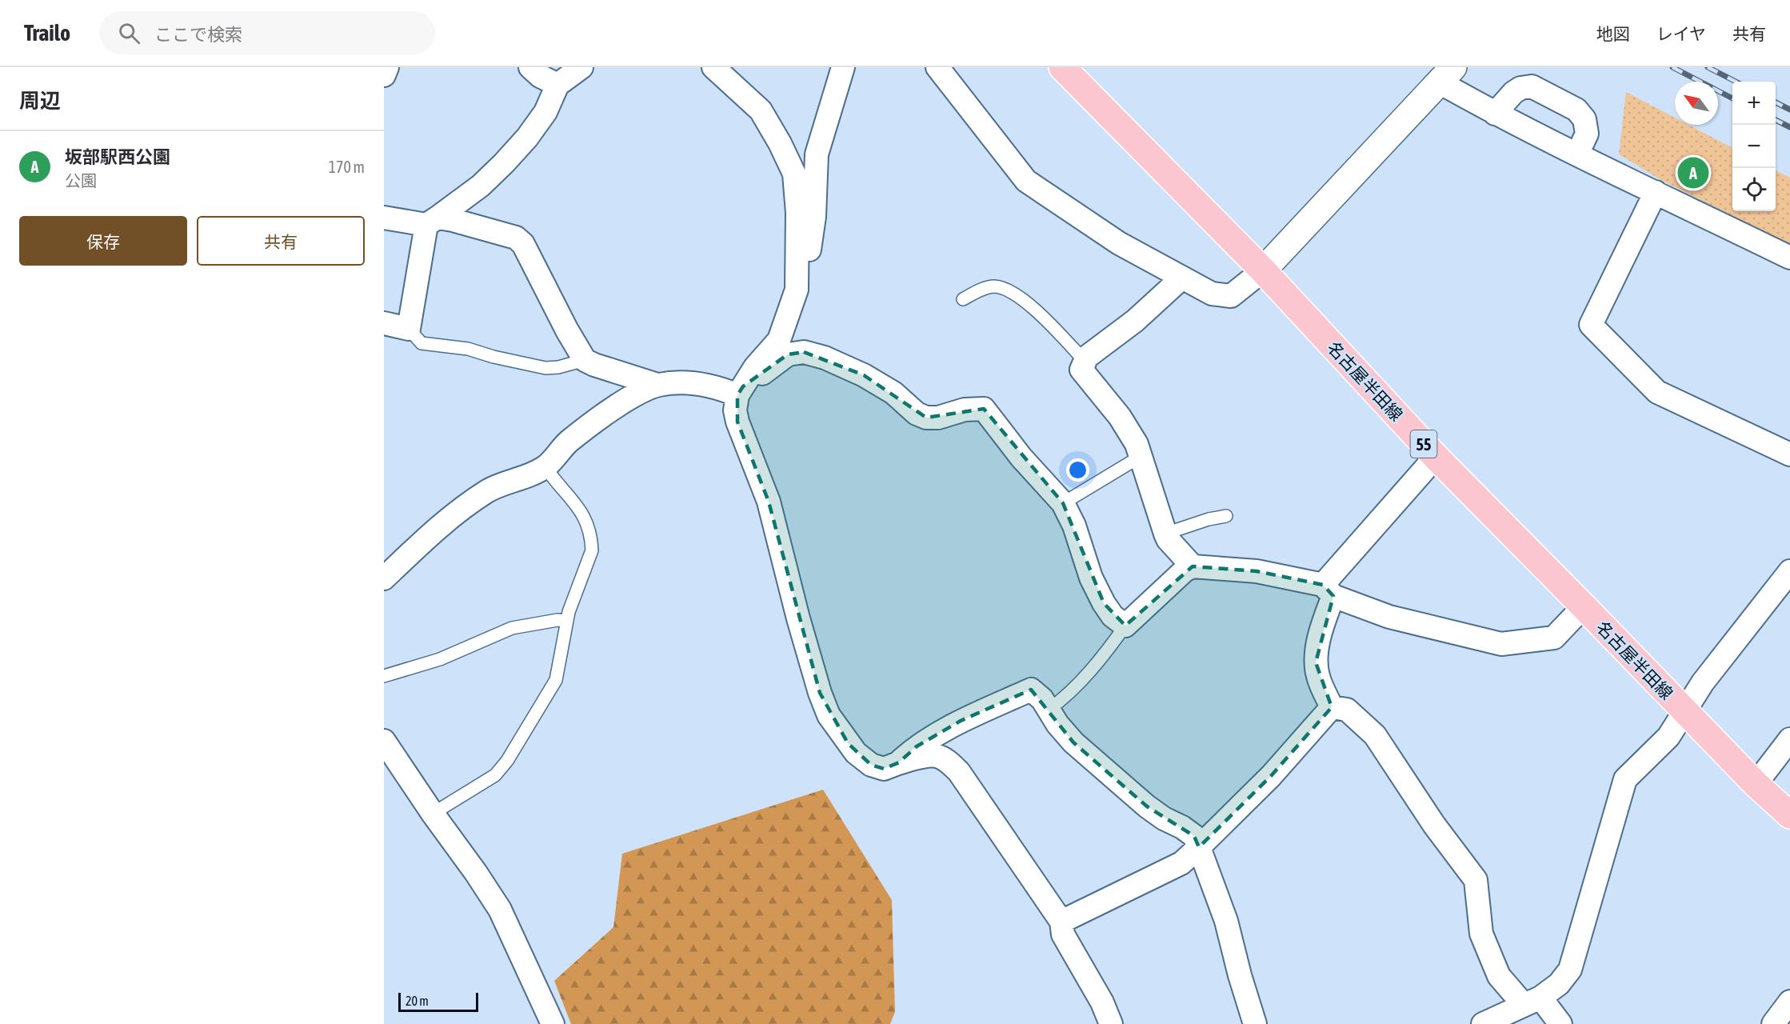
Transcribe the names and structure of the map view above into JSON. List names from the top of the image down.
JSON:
{
  "streets": {
    "main road": ["名古屋半田線", "55"]
  },
  "scale_bar": "20 m",
  "north": "top left",
  "page": {
    "header": "Trailo",
    "search": "ここで検索",
    "nav": ["地図", "レイヤ", "共有"],
    "heading": "周辺",
    "map_buttons": ["+", "−"],
    "list": [
      {
        "mark": "A",
        "name": "坂部駅西公園",
        "note": "公園",
        "value": "170 m"
      }
    ],
    "pins": "A",
    "buttons": ["保存", "共有"],
    "scale": "20 m"
  }
}
